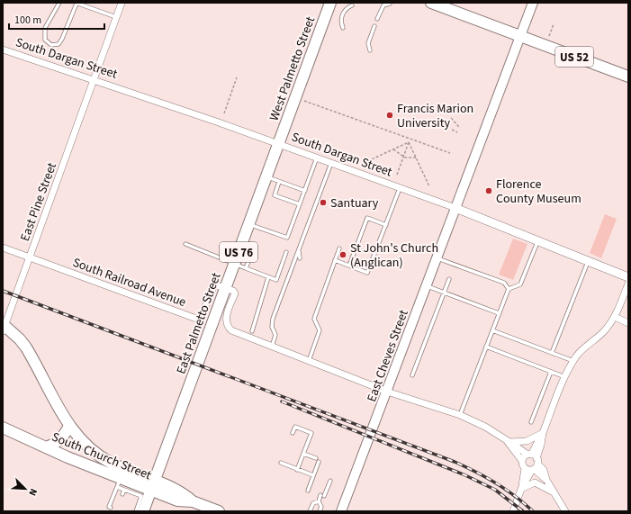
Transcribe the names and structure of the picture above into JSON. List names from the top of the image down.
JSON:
{
  "streets": {
    "main road": [
      "US 52",
      "West Palmetto Street",
      "US 76",
      "East Palmetto Street",
      "East Cheves Street",
      "South Church Street"
    ],
    "street": ["South Dargan Street", "East Pine Street", "South Railroad Avenue"]
  },
  "crossings": [
    ["US 52", "East Cheves Street"],
    ["South Dargan Street", "West Palmetto Street"],
    ["South Dargan Street", "East Pine Street"],
    ["South Dargan Street", "East Palmetto Street"],
    ["South Dargan Street", "East Cheves Street"],
    ["West Palmetto Street", "East Palmetto Street"],
    ["East Pine Street", "South Railroad Avenue"],
    ["South Railroad Avenue", "East Palmetto Street"],
    ["East Palmetto Street", "South Church Street"]
  ],
  "places": [
    "Francis Marion University",
    "Florence County Museum",
    "Santuary",
    "St John's Church (Anglican)"
  ],
  "scale_bar": "100 m",
  "north": "bottom right"
}
